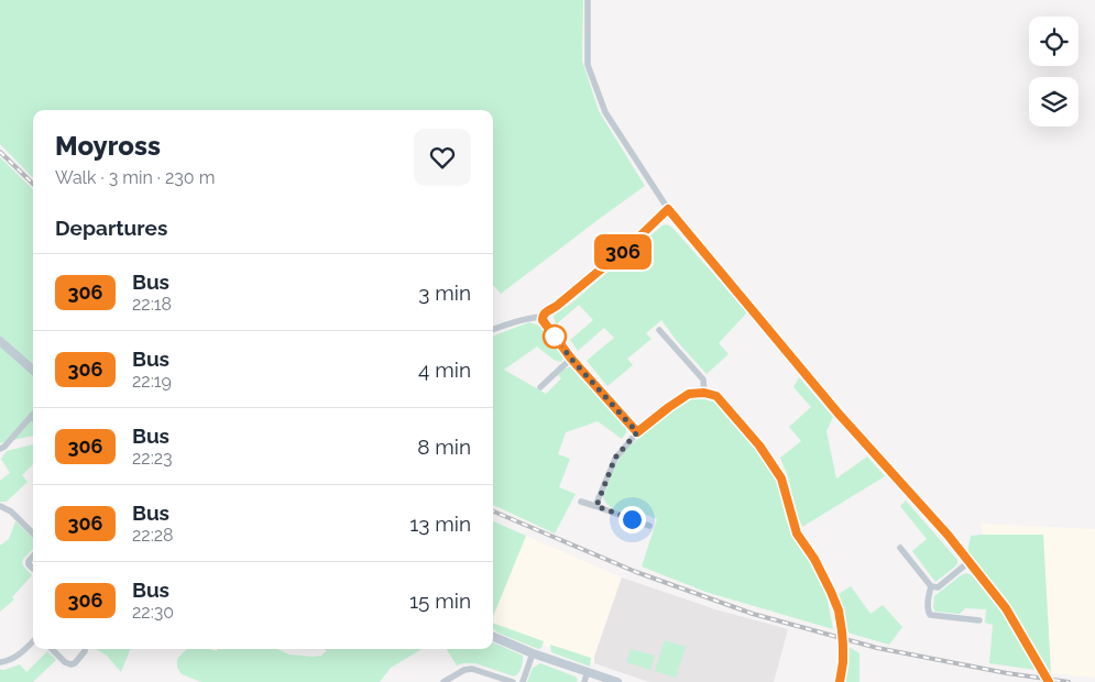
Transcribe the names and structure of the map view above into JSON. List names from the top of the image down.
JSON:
{
  "lines": ["bus line 306"],
  "page": {
    "on_map": "306",
    "heading": [
      ["Moyross", "Walk · 3 min · 230 m"],
      "Departures"
    ],
    "list": [
      {
        "mark": "306",
        "name": "Bus",
        "note": "22:18",
        "value": "3 min"
      },
      {
        "mark": "306",
        "name": "Bus",
        "note": "22:19",
        "value": "4 min"
      },
      {
        "mark": "306",
        "name": "Bus",
        "note": "22:23",
        "value": "8 min"
      },
      {
        "mark": "306",
        "name": "Bus",
        "note": "22:28",
        "value": "13 min"
      },
      {
        "mark": "306",
        "name": "Bus",
        "note": "22:30",
        "value": "15 min"
      }
    ]
  }
}
